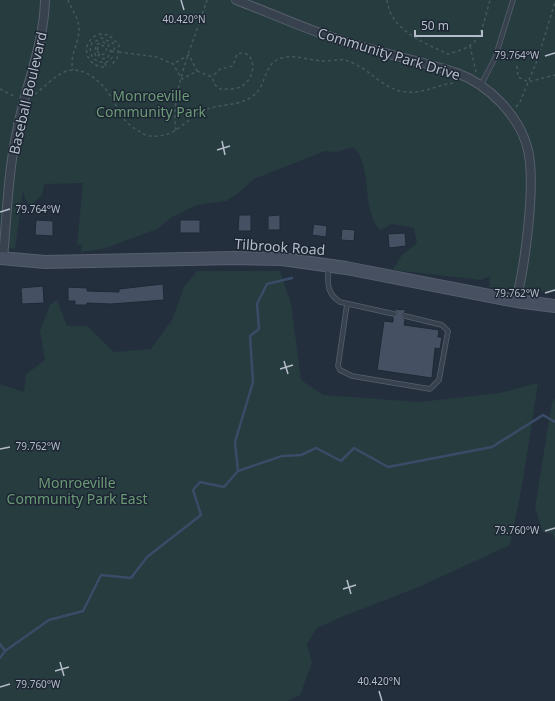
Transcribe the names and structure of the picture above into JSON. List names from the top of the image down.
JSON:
{
  "streets": {
    "street": ["Community Park Drive", "Baseball Boulevard", "Tilbrook Road"]
  },
  "crossings": [
    ["Community Park Drive", "Tilbrook Road"],
    ["Baseball Boulevard", "Tilbrook Road"]
  ],
  "parks": ["Monroeville Community Park", "Monroeville Community Park East"],
  "scale_bar": "50 m",
  "coordinates": [
    "40.420°N",
    "79.764°W",
    "79.762°W",
    "79.760°W"
  ]
}
